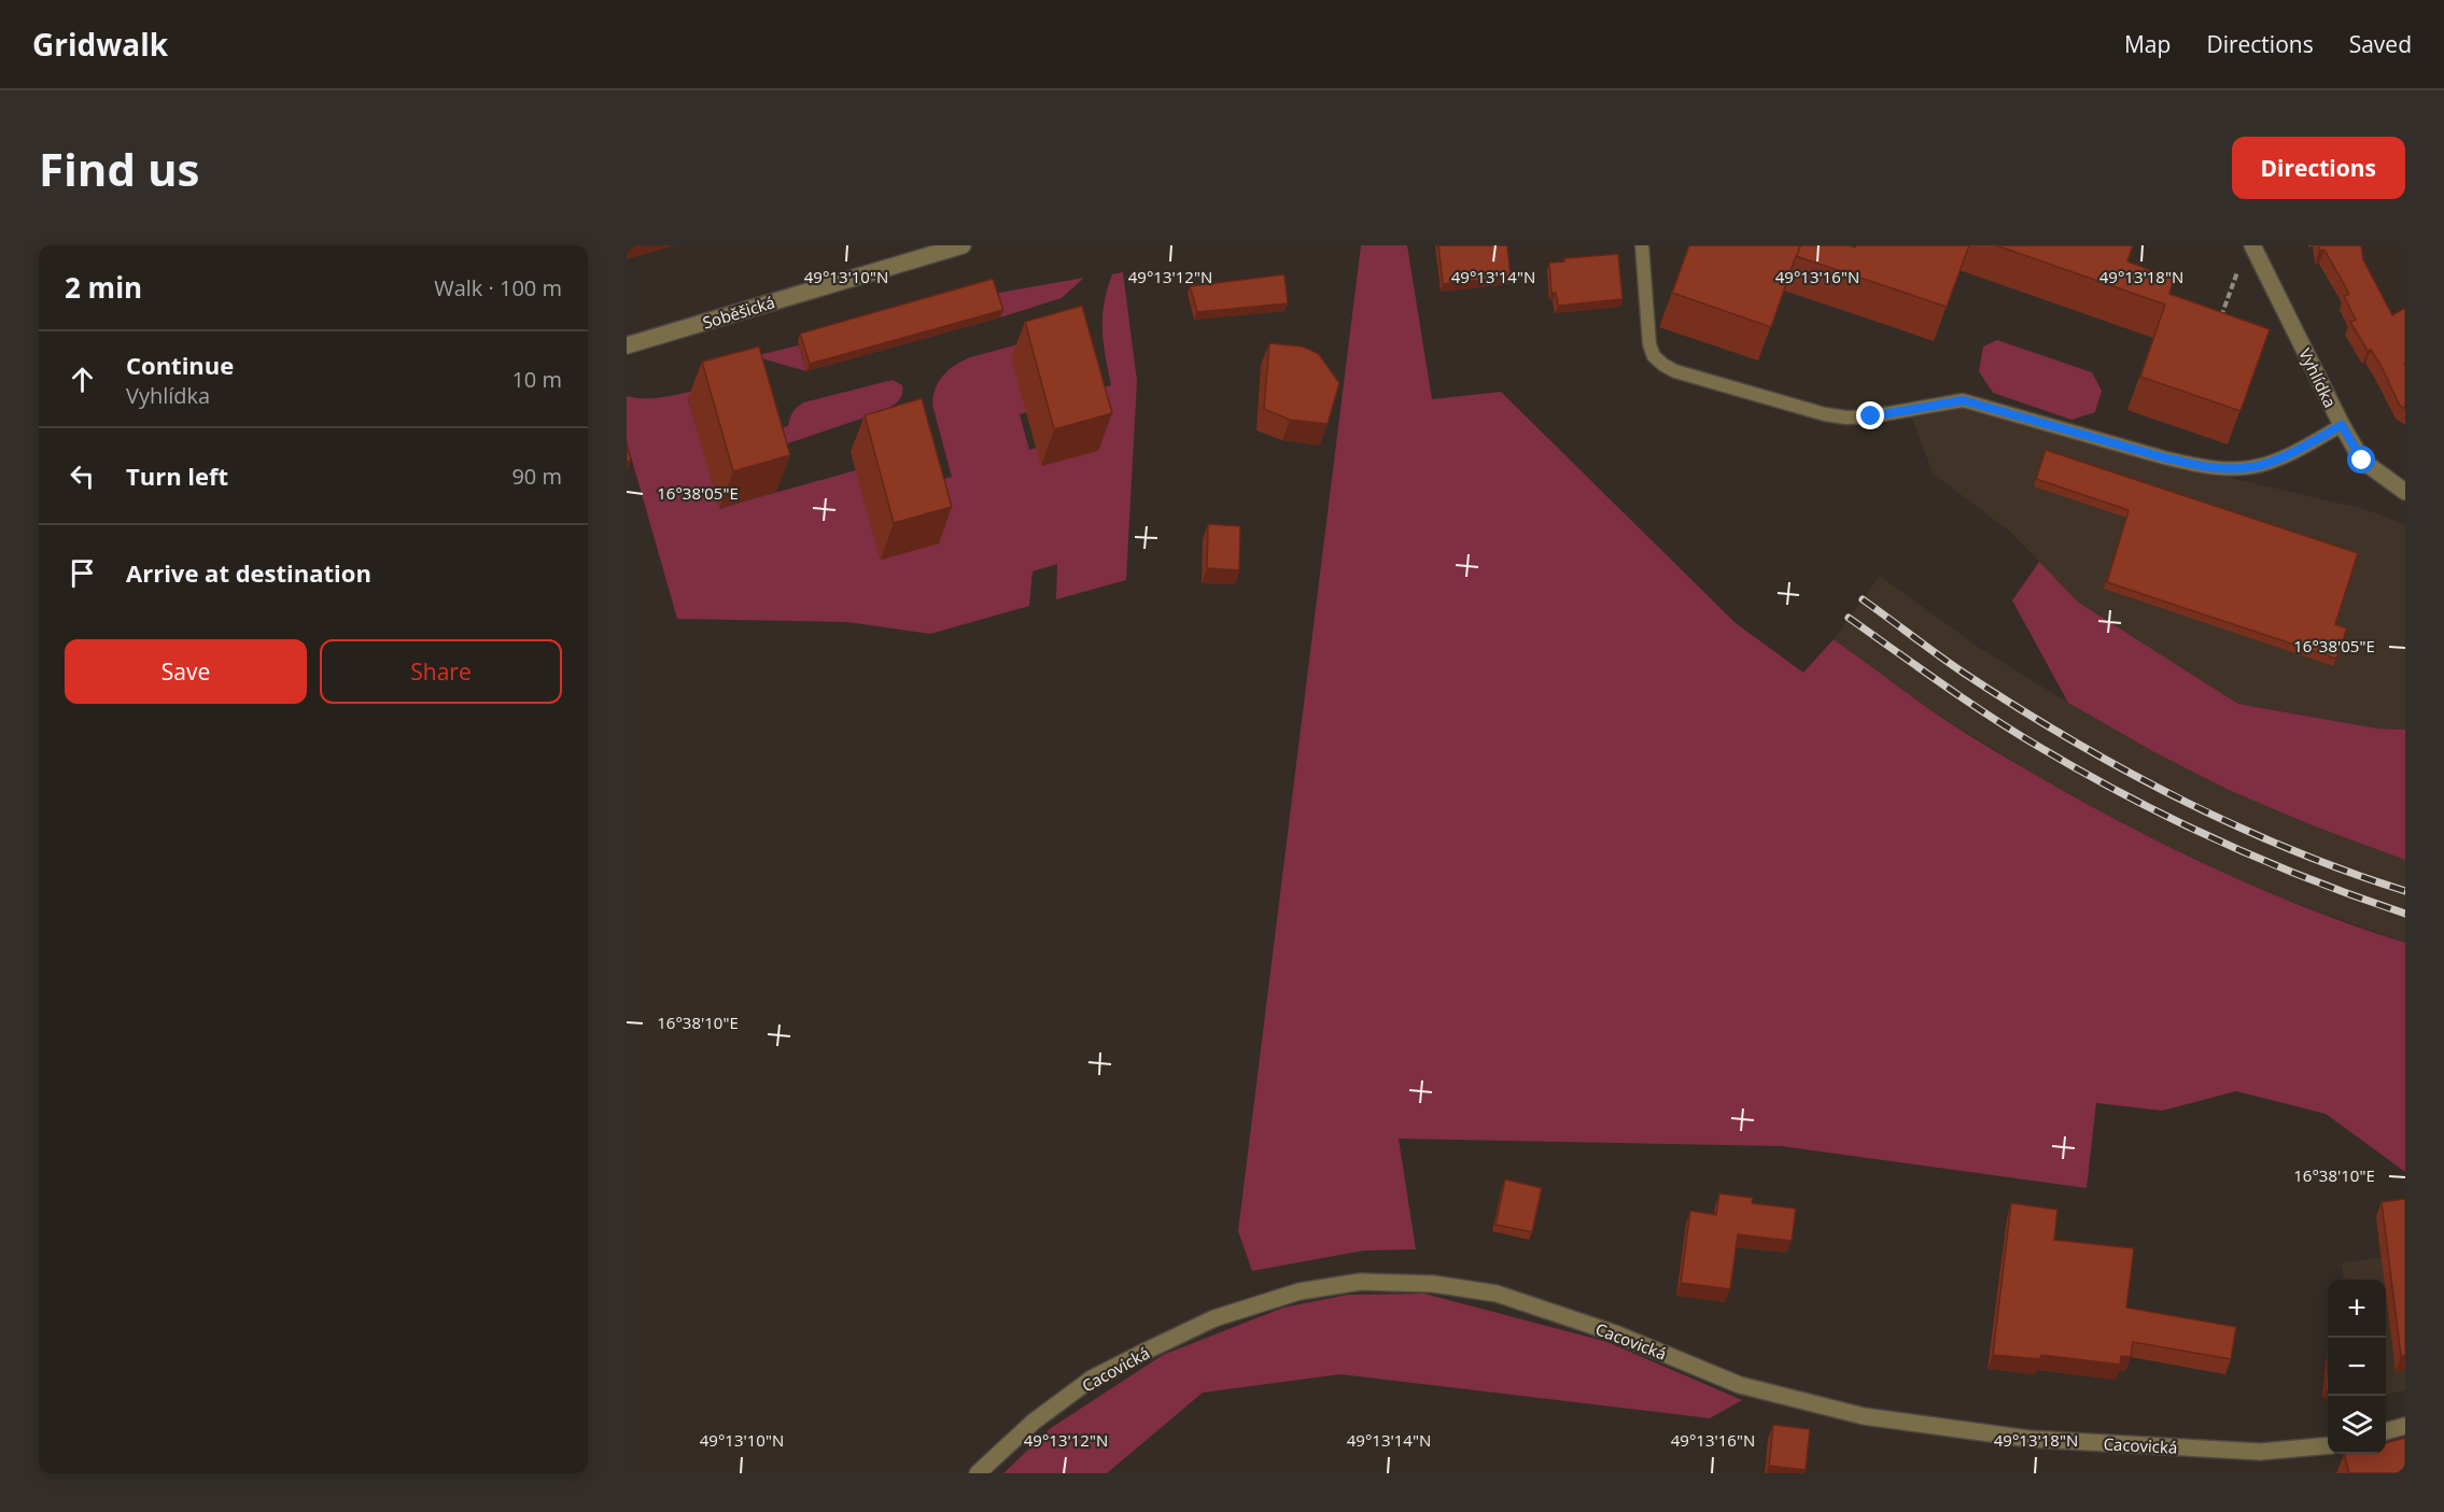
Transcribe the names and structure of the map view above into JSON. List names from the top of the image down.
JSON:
{
  "streets": {
    "street": ["Soběšická", "Vyhlídka", "Cacovická"]
  },
  "page": {
    "header": "Gridwalk",
    "nav": ["Map", "Directions", "Saved"],
    "buttons": [
      "Directions",
      ["Save", "Share"]
    ],
    "title": "Find us",
    "heading": ["2 min", "Walk · 100 m"],
    "list": [
      ["Continue", "Vyhlídka", "10 m"],
      ["Turn left", "90 m"],
      "Arrive at destination"
    ],
    "map_buttons": ["+", "−"]
  },
  "coordinates": [
    "49°13'10\"N",
    "49°13'12\"N",
    "49°13'14\"N",
    "49°13'16\"N",
    "49°13'18\"N",
    "16°38'05\"E",
    "16°38'10\"E"
  ]
}
